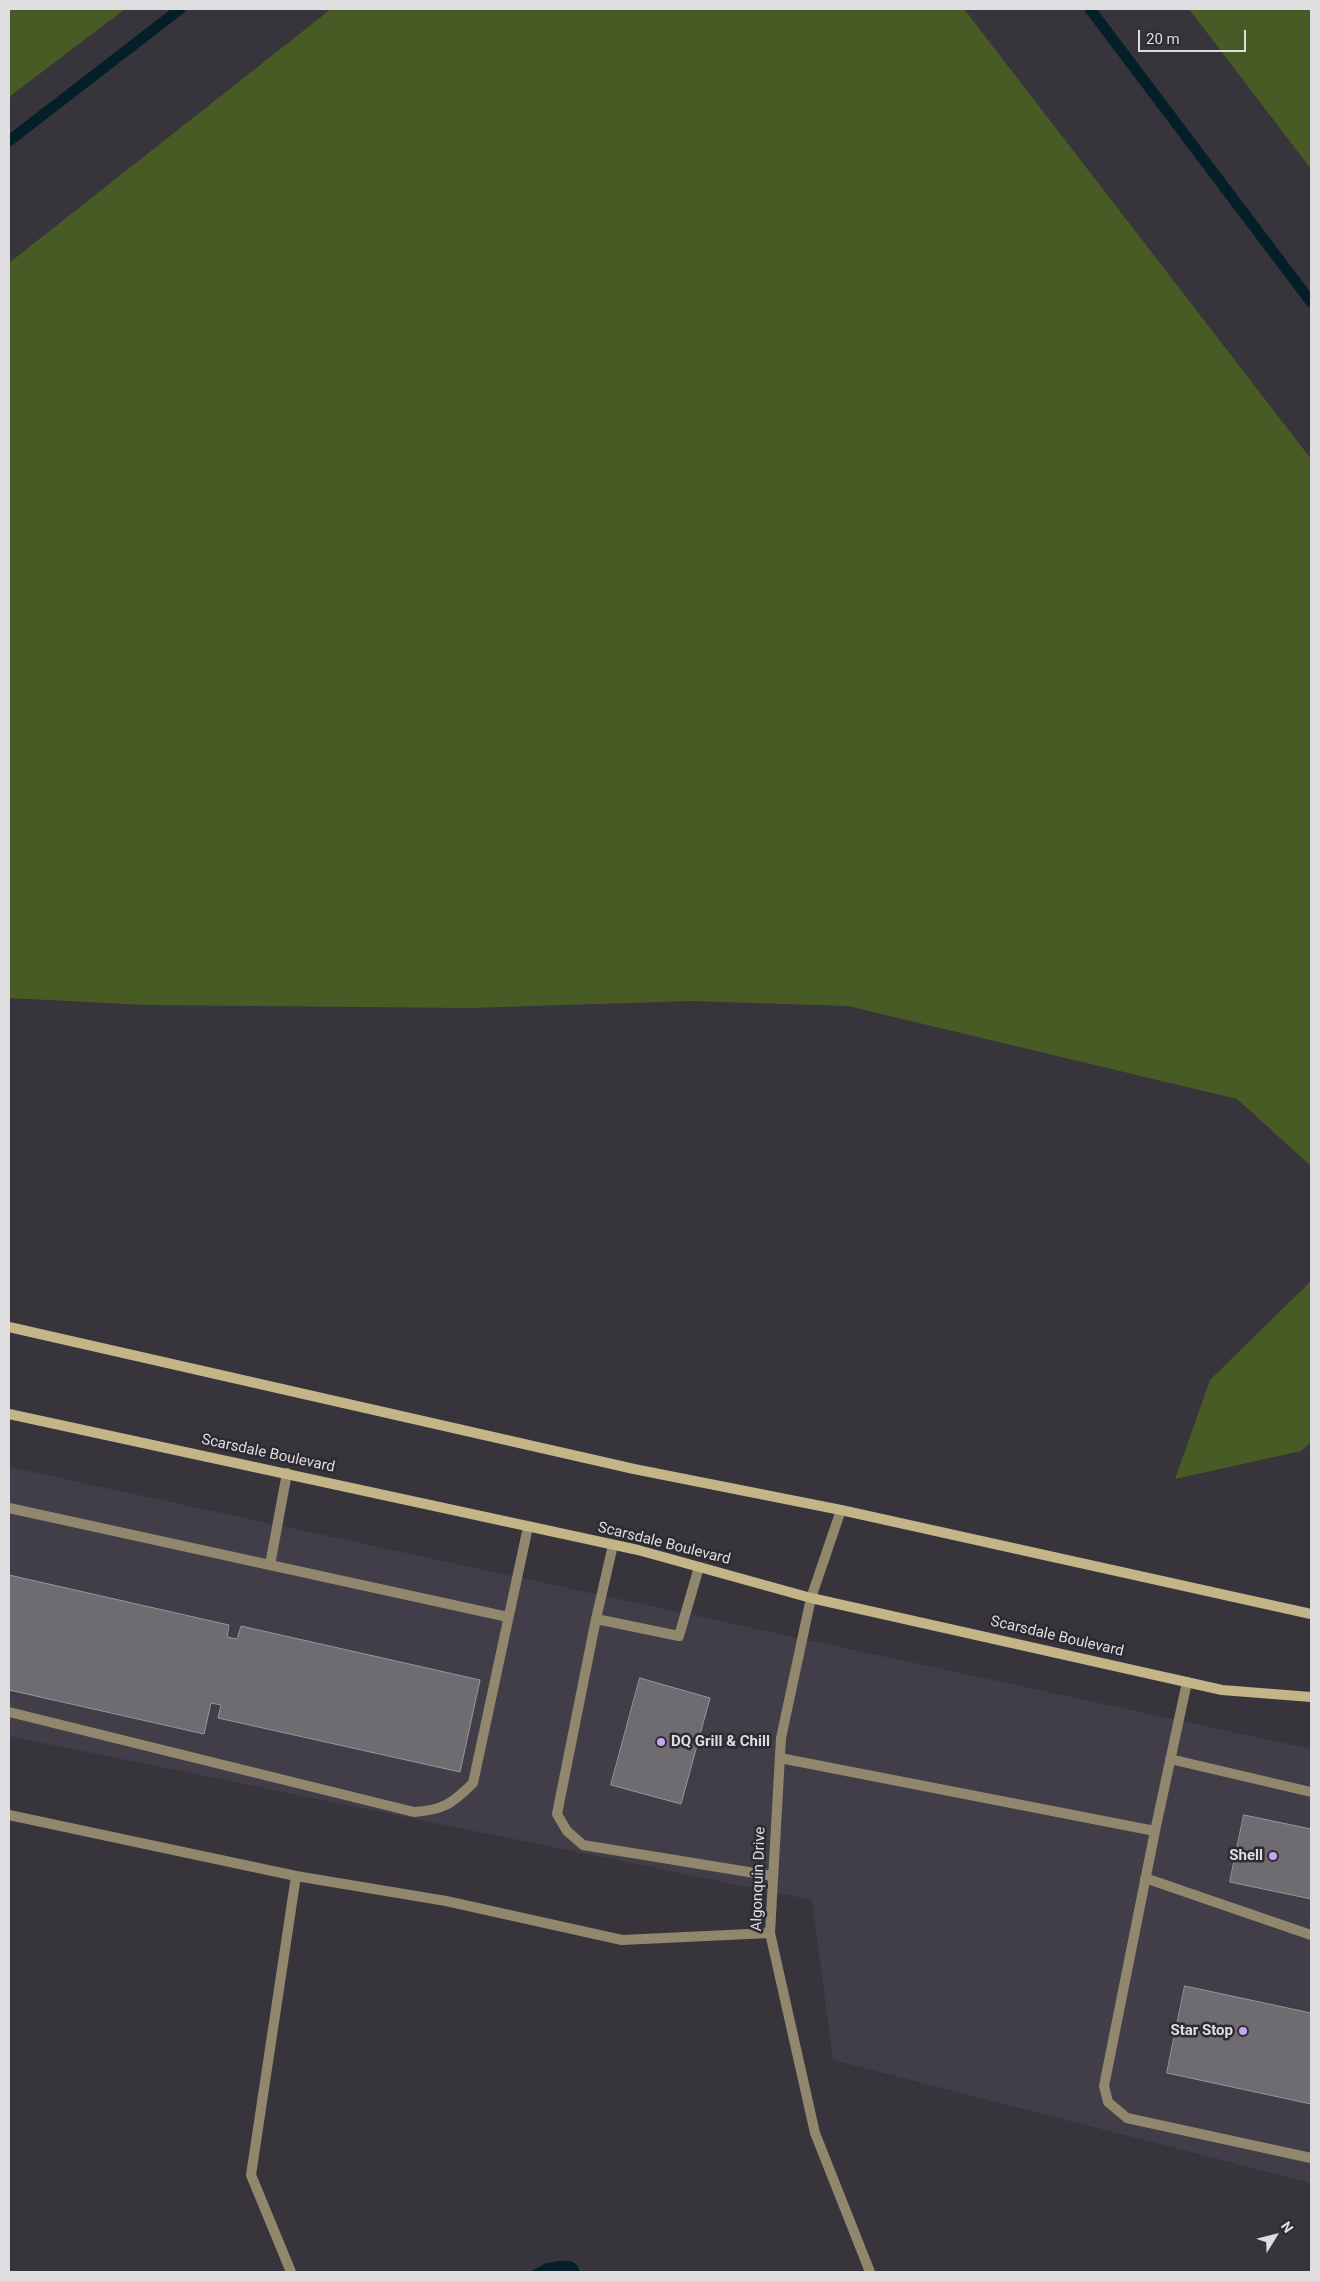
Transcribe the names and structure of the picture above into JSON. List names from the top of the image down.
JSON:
{
  "streets": {
    "main road": ["Scarsdale Boulevard"],
    "street": ["Algonquin Drive"]
  },
  "crossings": [
    ["Scarsdale Boulevard", "Algonquin Drive"]
  ],
  "places": ["DQ Grill & Chill", "Shell", "Star Stop"],
  "scale_bar": "20 m",
  "north": "top right"
}
